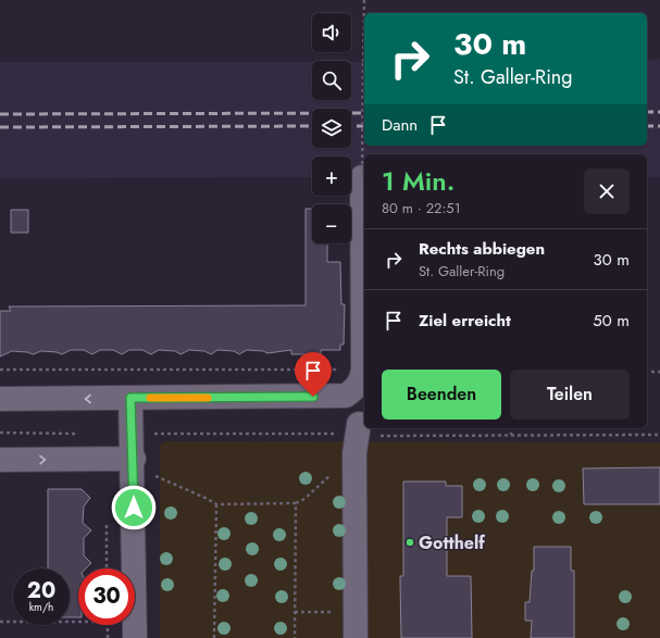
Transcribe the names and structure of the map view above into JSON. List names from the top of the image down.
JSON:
{
  "places": ["Gotthelf"],
  "page": {
    "map_buttons": ["+", "−"],
    "turn": ["30 m", "St. Galler-Ring"],
    "then": "Dann",
    "heading": ["1 Min.", "80 m · 22:51"],
    "list": [
      {
        "name": "Rechts abbiegen",
        "note": "St. Galler-Ring",
        "value": "30 m"
      },
      {
        "name": "Ziel erreicht",
        "value": "50 m"
      }
    ],
    "buttons": ["Beenden", "Teilen"],
    "speed": "20 km/h",
    "limit": "30"
  }
}
